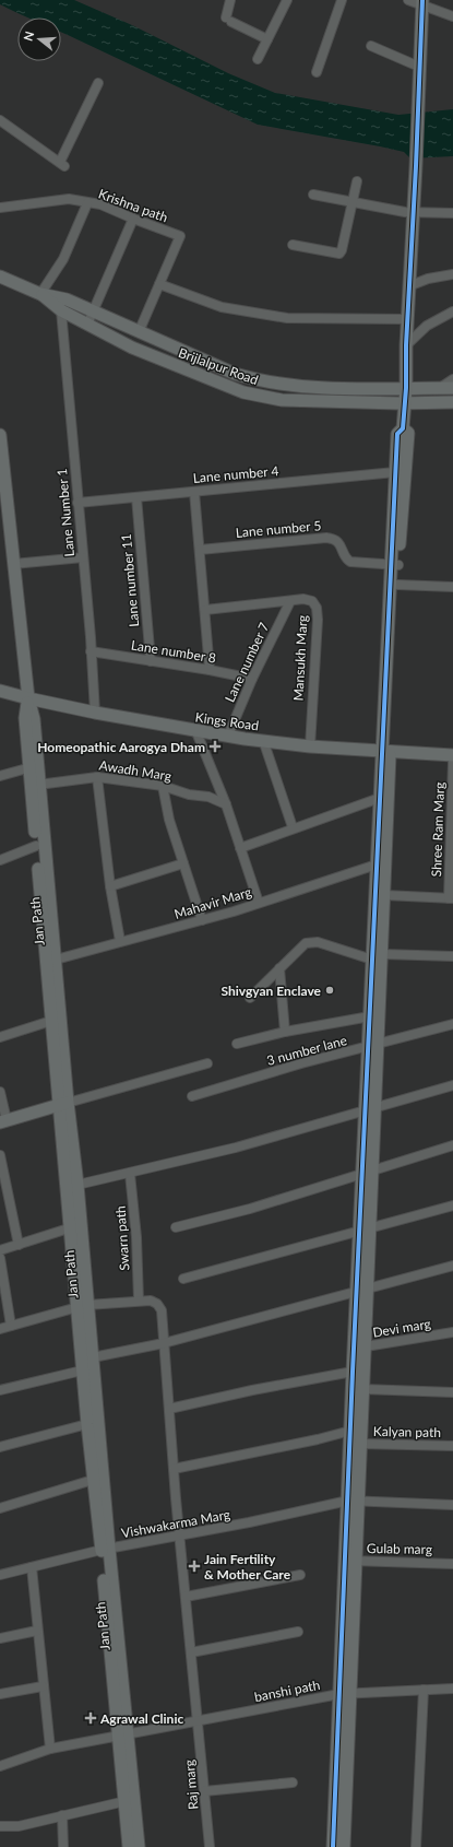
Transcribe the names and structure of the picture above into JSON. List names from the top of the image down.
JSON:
{
  "streets": {
    "street": [
      "Krishna path",
      "Brijlalpur Road",
      "Lane number 4",
      "Lane Number 1",
      "Lane number 5",
      "Lane number 11",
      "Lane number 8",
      "Mansukh Marg",
      "Lane number 7",
      "Kings Road",
      "Awadh Marg",
      "Shree Ram Marg",
      "Mahavir Marg",
      "Jan Path",
      "3 number lane",
      "Swarn path",
      "Devi marg",
      "Kalyan path",
      "Vishwakarma Marg",
      "Gulab marg",
      "banshi path",
      "Raj marg"
    ]
  },
  "crossings": [
    ["Brijlalpur Road", "Lane Number 1"],
    ["Lane number 4", "Lane Number 1"],
    ["Lane number 4", "Lane number 11"],
    ["Lane Number 1", "Lane number 8"],
    ["Lane Number 1", "Kings Road"],
    ["Lane number 11", "Lane number 8"],
    ["Lane number 8", "Lane number 7"],
    ["Mansukh Marg", "Lane number 7"],
    ["Mansukh Marg", "Kings Road"],
    ["Lane number 7", "Kings Road"],
    ["Kings Road", "Jan Path"],
    ["Awadh Marg", "Jan Path"],
    ["Mahavir Marg", "Jan Path"],
    ["Jan Path", "Vishwakarma Marg"],
    ["Jan Path", "banshi path"],
    ["Jan Path", "Raj marg"],
    ["Swarn path", "Raj marg"],
    ["Vishwakarma Marg", "Raj marg"],
    ["banshi path", "Raj marg"]
  ],
  "places": {
    "health": ["Homeopathic Aarogya Dham", "Jain Fertility & Mother Care", "Agrawal Clinic"],
    "other": ["Shivgyan Enclave"]
  },
  "north": "left"
}
